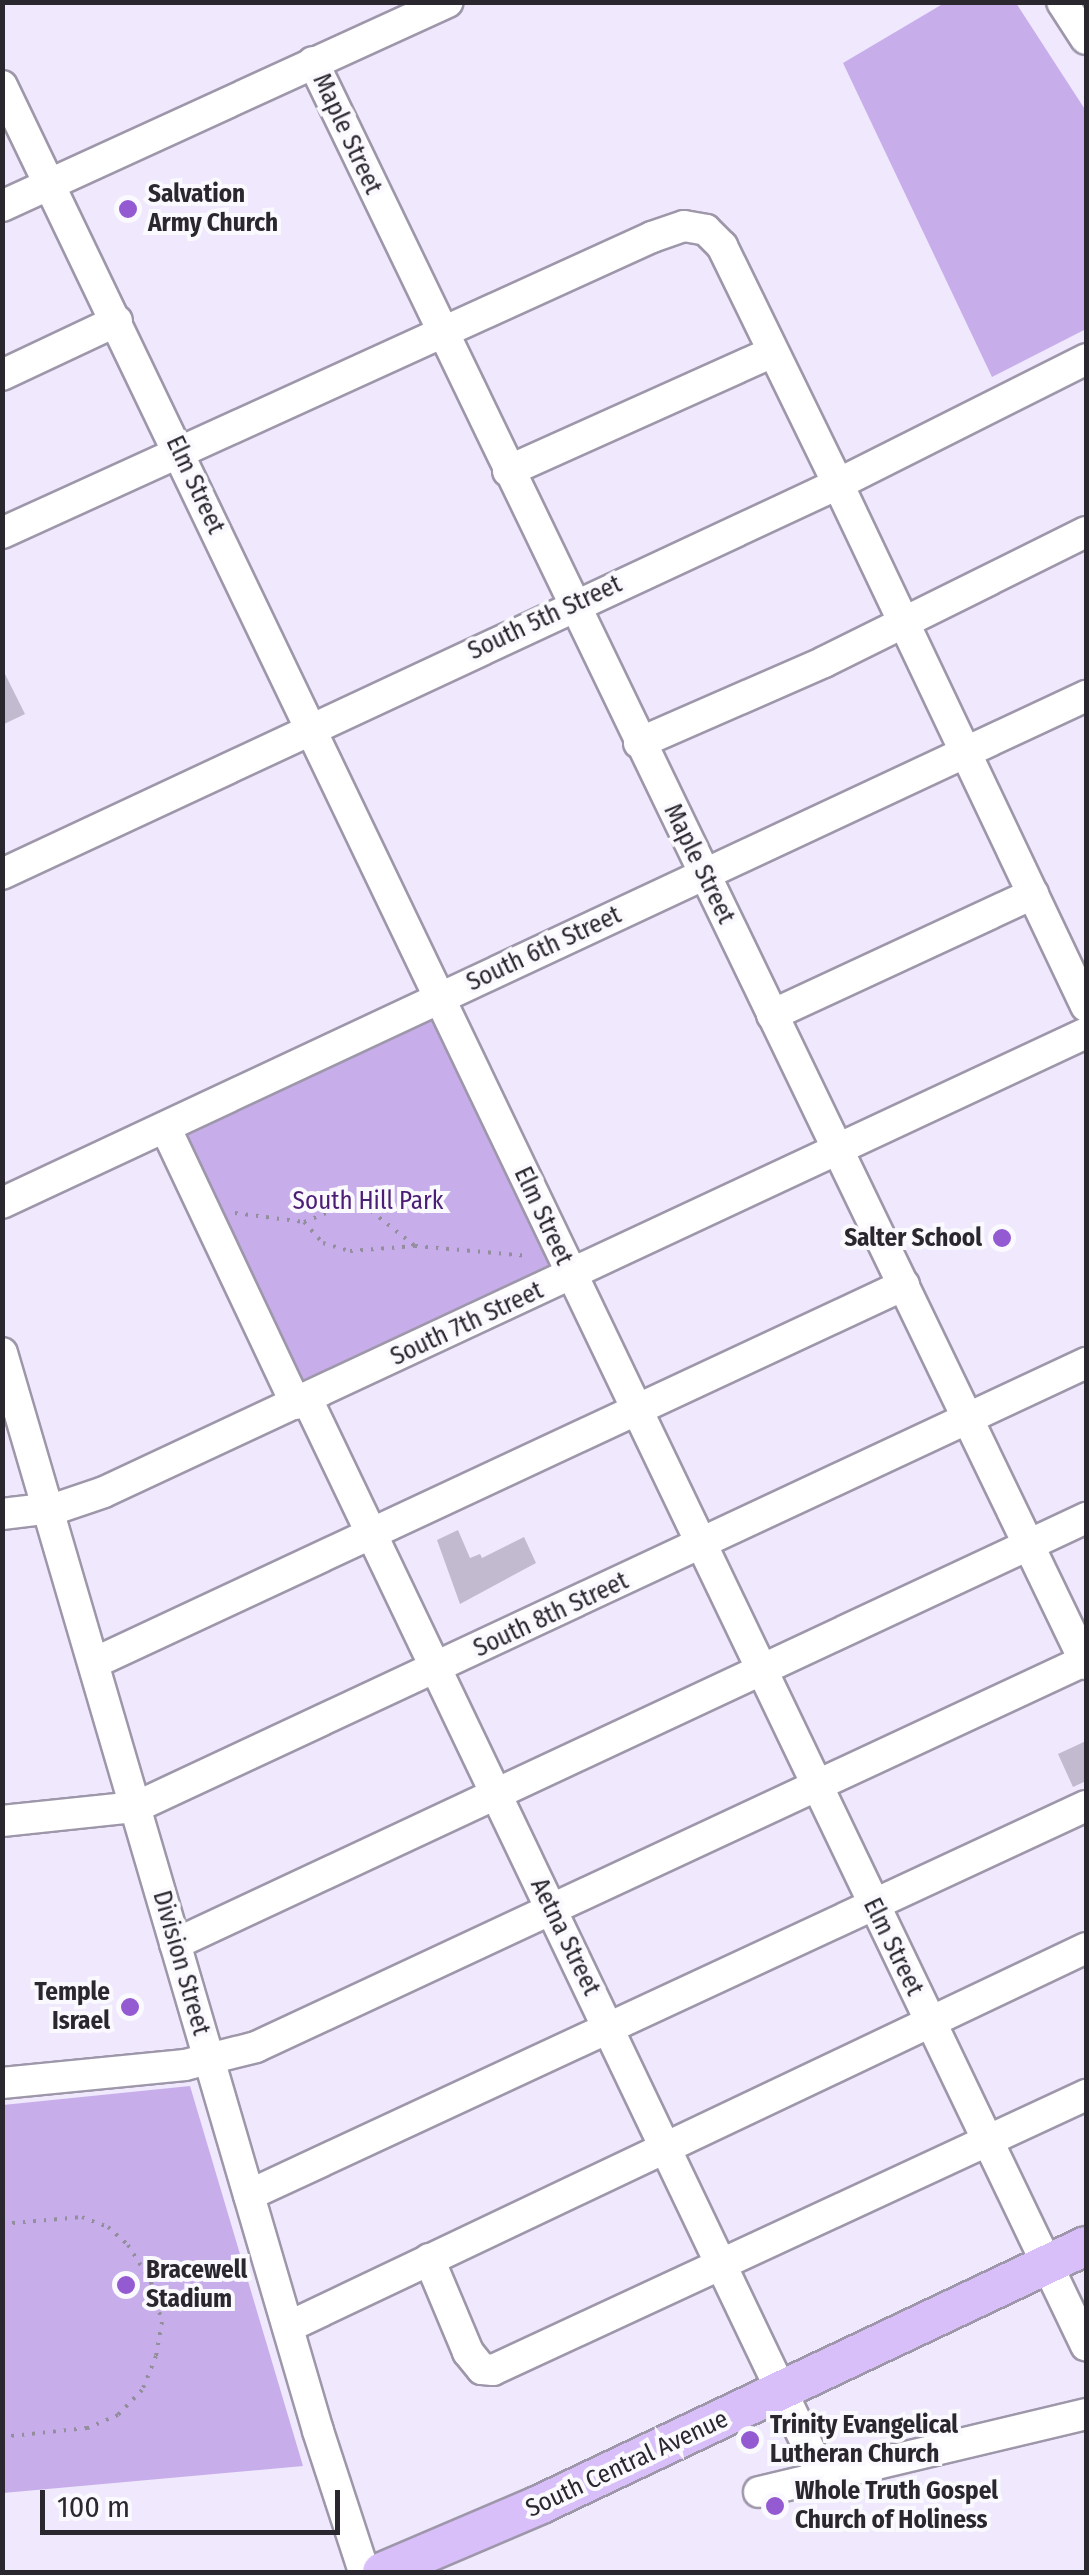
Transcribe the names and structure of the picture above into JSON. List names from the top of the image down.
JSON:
{
  "streets": {
    "main road": ["South Central Avenue"],
    "street": [
      "Maple Street",
      "Elm Street",
      "South 5th Street",
      "South 6th Street",
      "South 7th Street",
      "South 8th Street",
      "Aetna Street",
      "Division Street"
    ]
  },
  "crossings": [
    ["Maple Street", "South 5th Street"],
    ["Maple Street", "South 6th Street"],
    ["Maple Street", "South 7th Street"],
    ["Maple Street", "South 8th Street"],
    ["Elm Street", "South 5th Street"],
    ["Elm Street", "South 6th Street"],
    ["Elm Street", "South 7th Street"],
    ["Elm Street", "South 8th Street"],
    ["Elm Street", "South Central Avenue"],
    ["South 6th Street", "Aetna Street"],
    ["South 7th Street", "Aetna Street"],
    ["South 7th Street", "Division Street"],
    ["South 8th Street", "Aetna Street"],
    ["South 8th Street", "Division Street"],
    ["Aetna Street", "South Central Avenue"]
  ],
  "parks": ["South Hill Park"],
  "places": [
    "Salvation Army Church",
    "Salter School",
    "Temple Israel",
    "Bracewell Stadium",
    "Trinity Evangelical Lutheran Church",
    "Whole Truth Gospel Church of Holiness"
  ],
  "scale_bar": "100 m"
}
